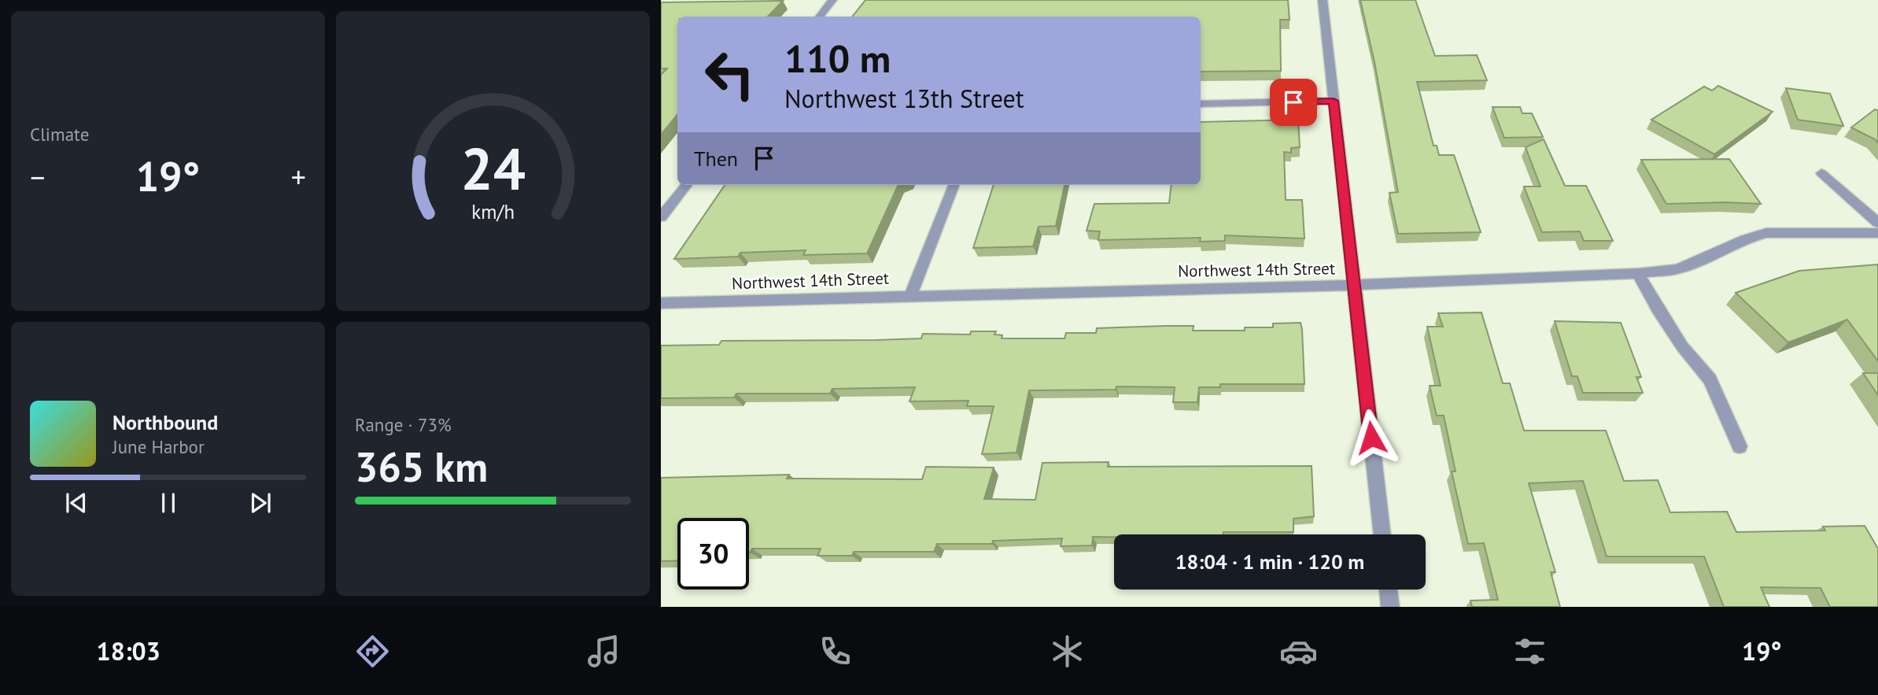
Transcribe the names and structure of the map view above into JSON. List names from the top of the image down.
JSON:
{
  "streets": {
    "street": ["Northwest 14th Street"]
  },
  "page": {
    "tile": [
      "Climate",
      ["Range · 73%", "365 km"]
    ],
    "turn": ["110 m", "Northwest 13th Street"],
    "then": "Then",
    "heat": ["−", "19°", "+"],
    "song": ["Northbound", "June Harbor"],
    "limit": "30",
    "trip": "18:04 · 1 min · 120 m",
    "tabs": ["18:03", "19°"],
    "gauge": ["24", "km/h"]
  }
}
